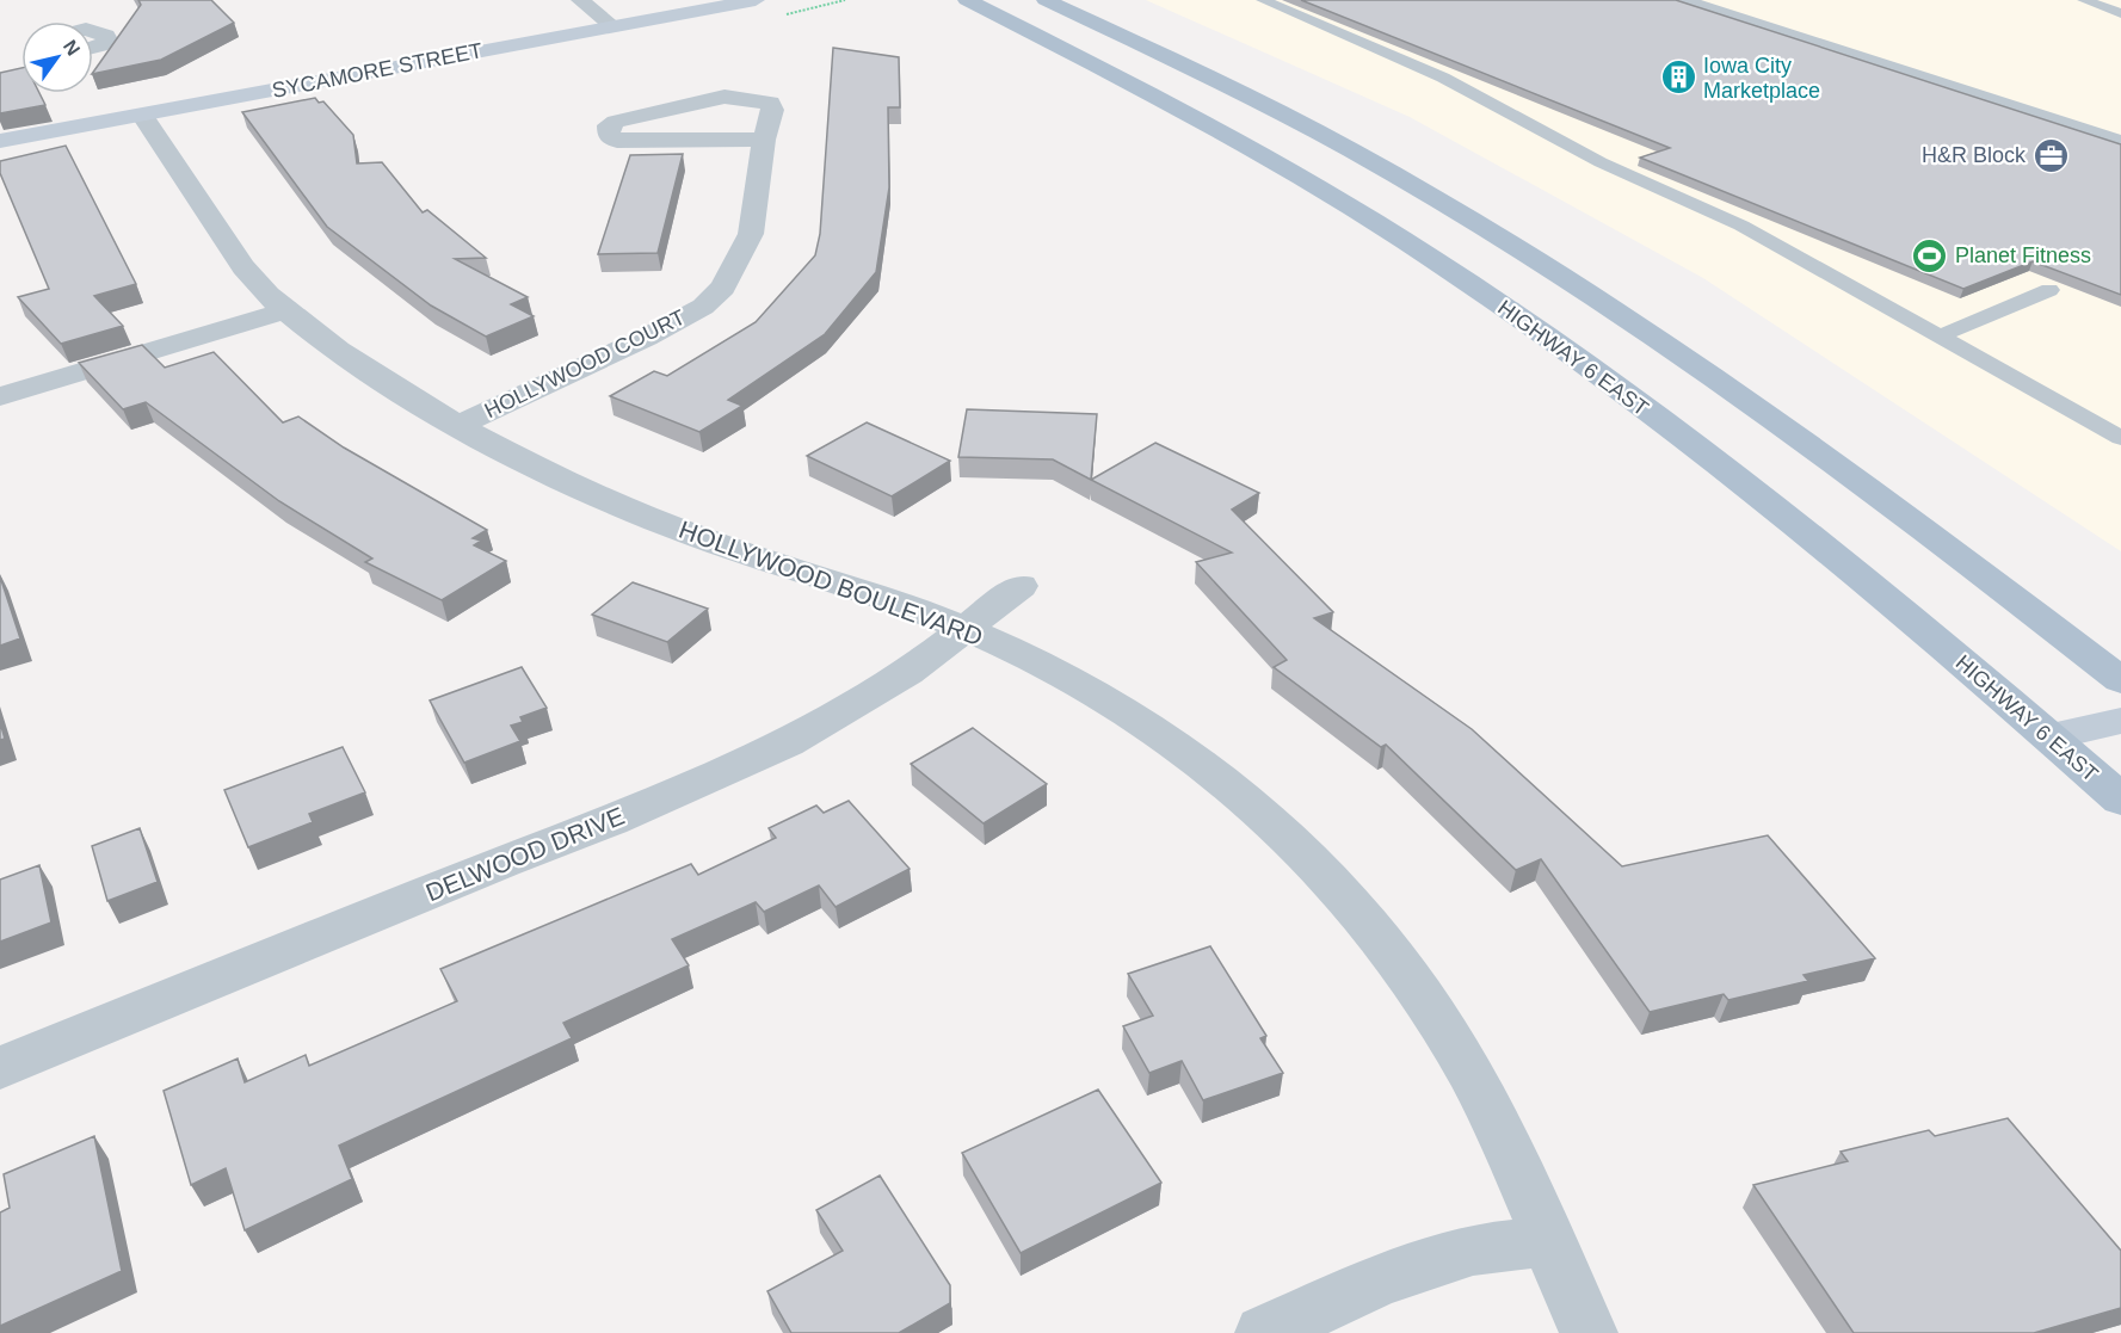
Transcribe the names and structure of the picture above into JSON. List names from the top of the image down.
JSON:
{
  "streets": {
    "main road": ["HIGHWAY 6 EAST"],
    "street": [
      "SYCAMORE STREET",
      "HOLLYWOOD COURT",
      "HOLLYWOOD BOULEVARD",
      "DELWOOD DRIVE"
    ]
  },
  "crossings": [
    ["SYCAMORE STREET", "HOLLYWOOD BOULEVARD"],
    ["HOLLYWOOD COURT", "HOLLYWOOD BOULEVARD"],
    ["HOLLYWOOD BOULEVARD", "DELWOOD DRIVE"]
  ],
  "places": {
    "building": ["Iowa City Marketplace"],
    "office": ["H&R Block"],
    "sports": ["Planet Fitness"]
  },
  "north": "top right"
}
